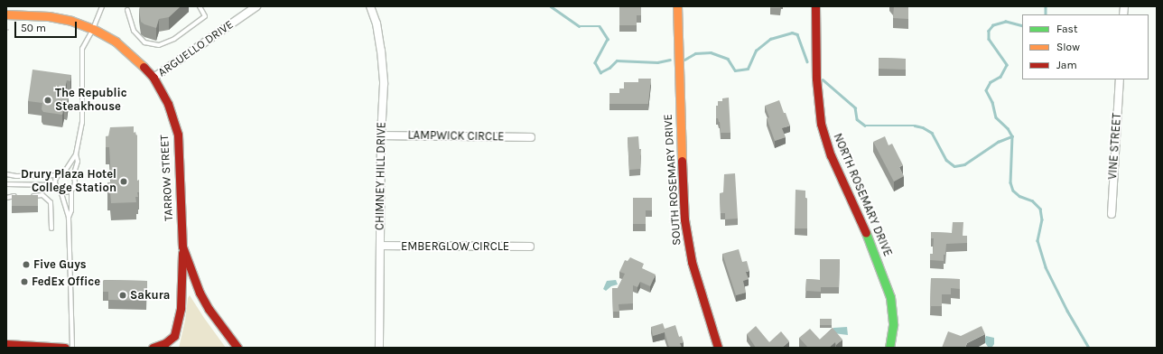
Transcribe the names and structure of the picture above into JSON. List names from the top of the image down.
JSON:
{
  "streets": {
    "street": [
      "ARGUELLO DRIVE",
      "LAMPWICK CIRCLE",
      "VINE STREET",
      "CHIMNEY HILL DRIVE",
      "TARROW STREET",
      "SOUTH ROSEMARY DRIVE",
      "NORTH ROSEMARY DRIVE",
      "EMBERGLOW CIRCLE"
    ]
  },
  "crossings": [
    ["ARGUELLO DRIVE", "TARROW STREET"],
    ["LAMPWICK CIRCLE", "CHIMNEY HILL DRIVE"],
    ["CHIMNEY HILL DRIVE", "EMBERGLOW CIRCLE"]
  ],
  "places": [
    "The Republic Steakhouse",
    "Drury Plaza Hotel College Station",
    "Five Guys",
    "FedEx Office",
    "Sakura"
  ],
  "legend": ["Fast", "Slow", "Jam"],
  "scale_bar": "50 m"
}
